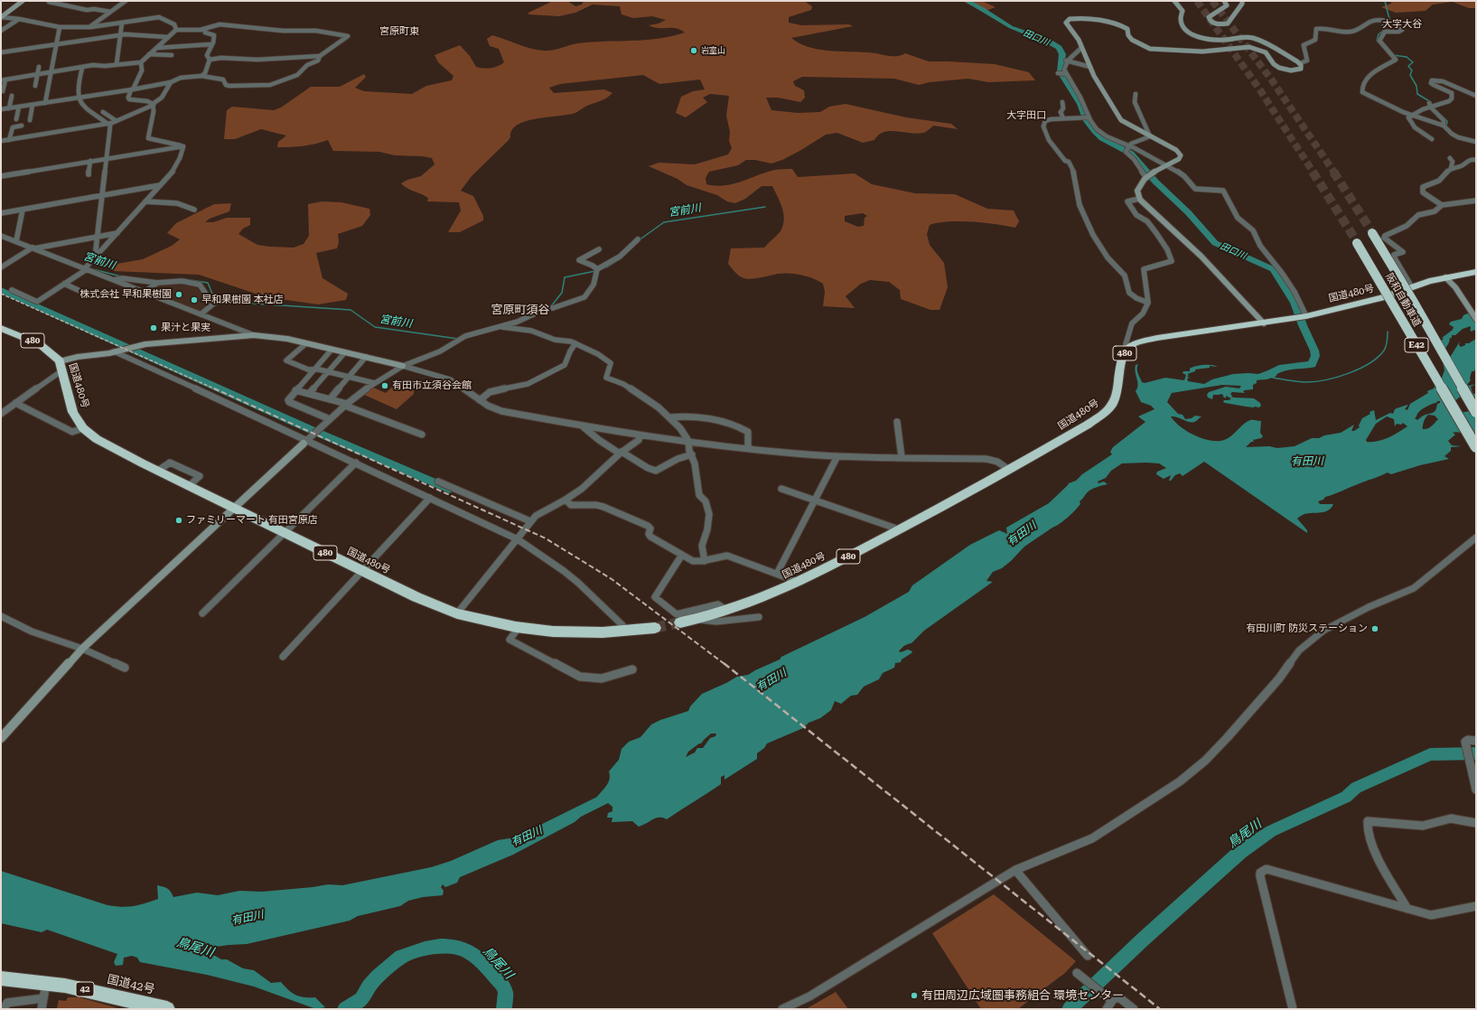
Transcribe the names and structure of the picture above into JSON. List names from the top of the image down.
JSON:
{
  "streets": {
    "highway": [
      "国道480号",
      "阪和自動車道",
      "480",
      "E42",
      "国道42号",
      "42"
    ]
  },
  "districts": [
    "大字大谷",
    "宮原町東",
    "大字田口",
    "宮原町須谷"
  ],
  "water": [
    "田口川",
    "宮前川",
    "有田川",
    "鳥尾川"
  ],
  "places": [
    "岩室山",
    "株式会社 早和果樹園",
    "早和果樹園 本社店",
    "果汁と果実",
    "有田市立須谷会館",
    "ファミリーマート 有田宮原店",
    "有田川町 防災ステーション",
    "有田周辺広域圏事務組合 環境センター"
  ]
}
